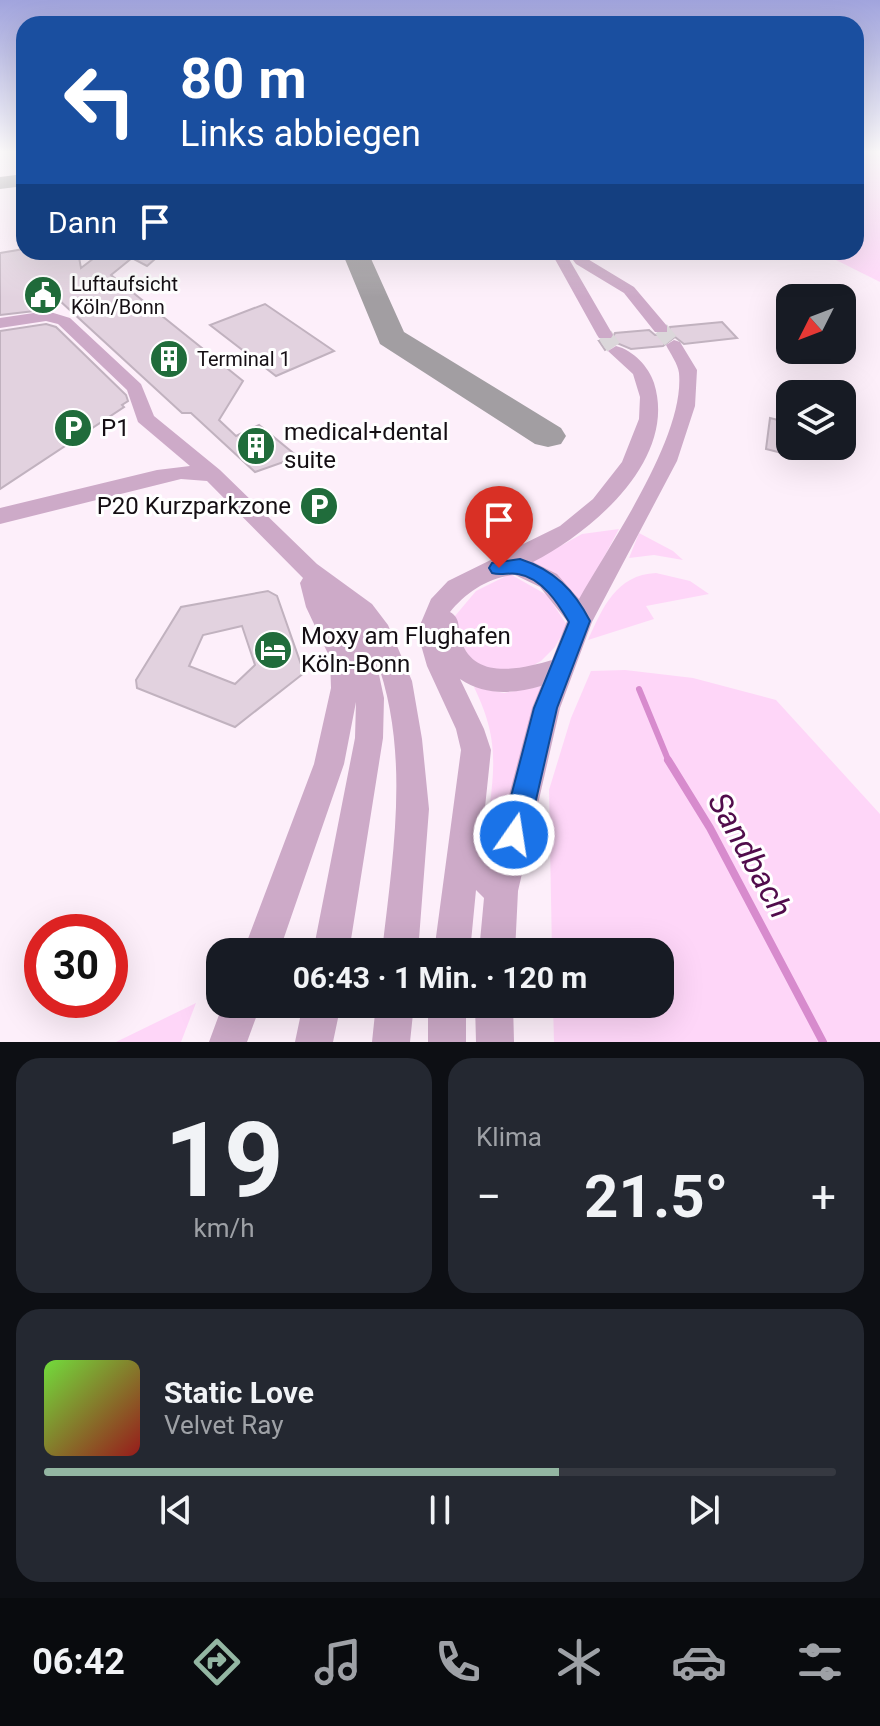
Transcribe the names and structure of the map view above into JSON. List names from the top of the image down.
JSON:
{
  "water": ["Sandbach"],
  "places": {
    "public building": ["Luftaufsicht Köln/Bonn"],
    "building": ["Terminal 1", "medical+dental suite"],
    "parking": ["P1", "P20 Kurzparkzone"],
    "hotel": ["Moxy am Flughafen Köln-Bonn"]
  },
  "north": "bottom left",
  "page": {
    "turn": ["80 m", "Links abbiegen"],
    "then": "Dann",
    "limit": "30",
    "trip": "06:43 · 1 Min. · 120 m",
    "tile": [
      ["19", "km/h"],
      "Klima"
    ],
    "heat": ["−", "21.5°", "+"],
    "song": ["Static Love", "Velvet Ray"],
    "tabs": "06:42"
  }
}
